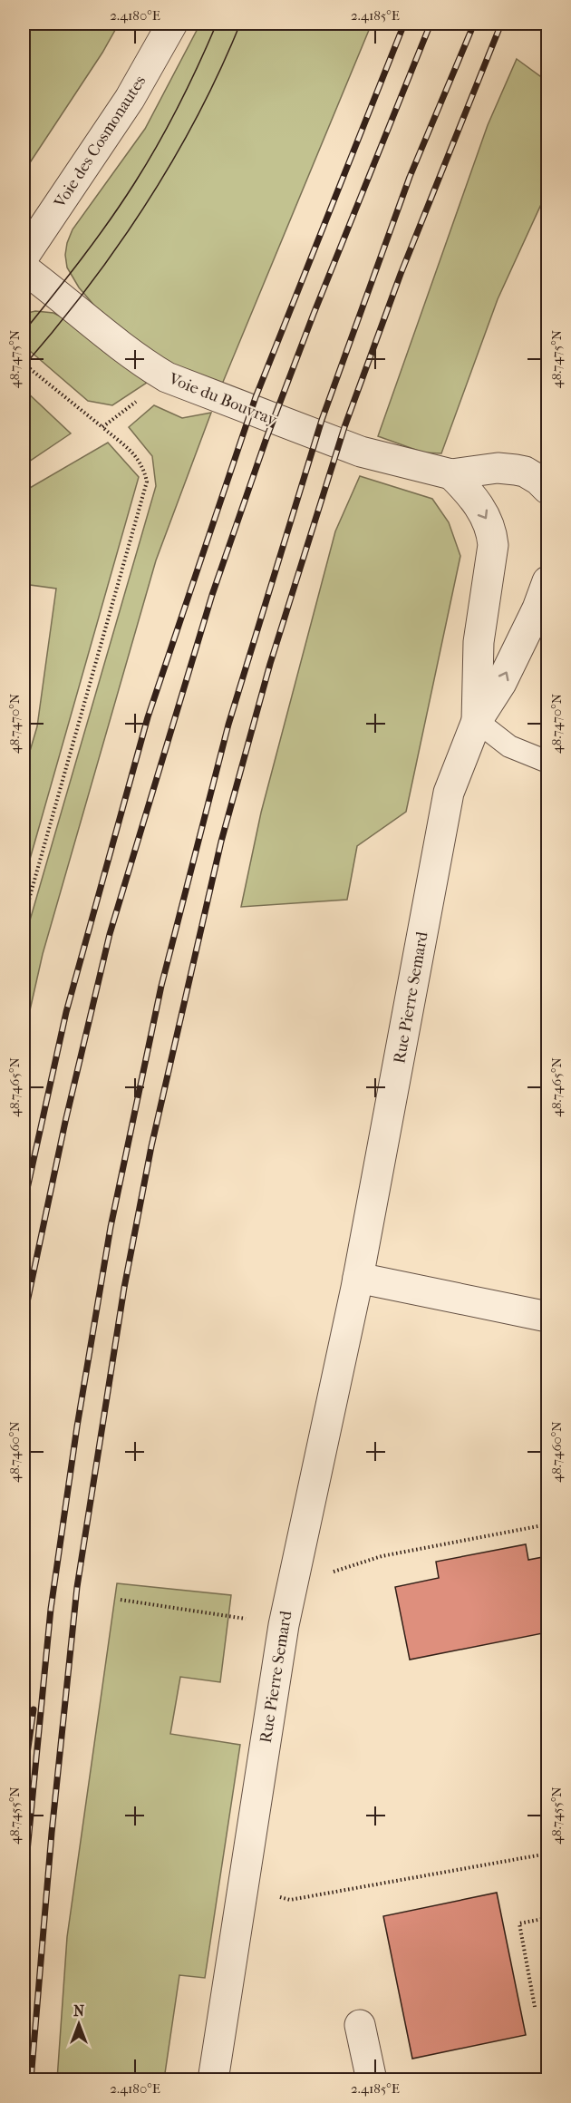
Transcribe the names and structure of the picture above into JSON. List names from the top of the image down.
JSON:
{
  "streets": {
    "street": ["Voie des Cosmonautes", "Voie du Bouvray", "Rue Pierre Semard"]
  },
  "north": "top",
  "coordinates": [
    "2.4180°E",
    "2.4185°E",
    "48.7475°N",
    "48.7470°N",
    "48.7465°N",
    "48.7460°N",
    "48.7455°N"
  ]
}
